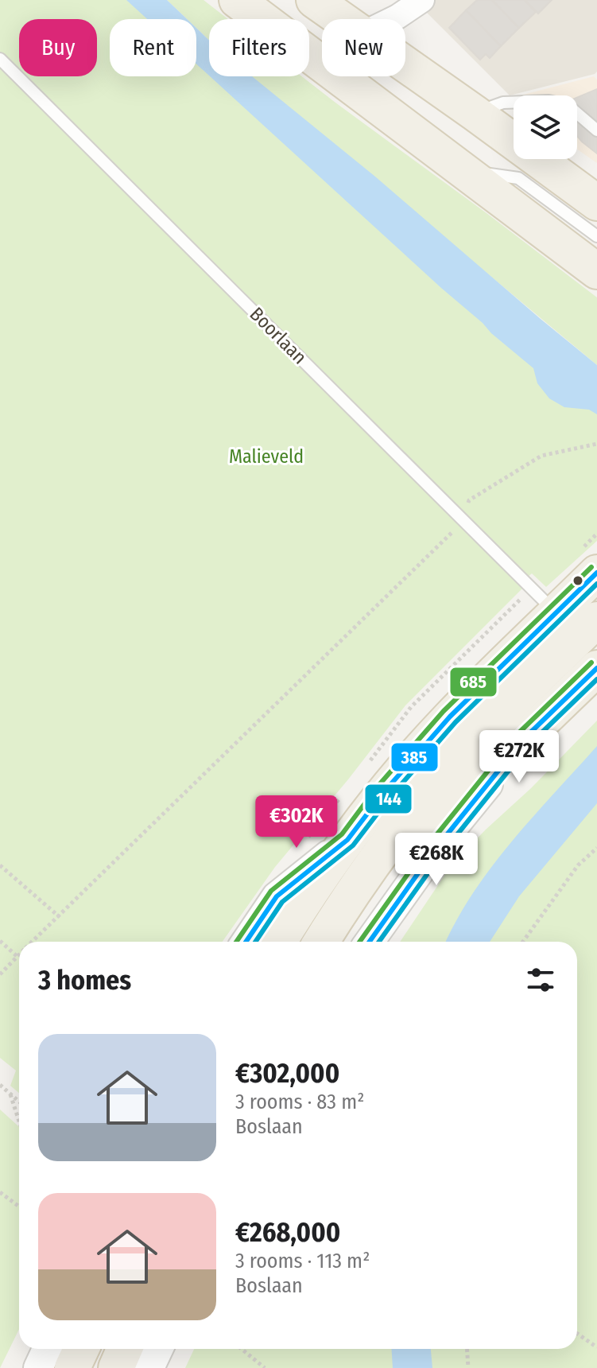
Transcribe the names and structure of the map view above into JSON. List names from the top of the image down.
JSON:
{
  "streets": {
    "lane": ["Boorlaan"]
  },
  "parks": ["Malieveld"],
  "lines": ["transit line 685", "transit line 385", "transit line 144"],
  "page": {
    "chip": [
      "Buy",
      "Rent",
      "Filters",
      "New"
    ],
    "price": ["€272K", "€302K", "€268K"],
    "heading": "3 homes",
    "list": [
      {
        "name": "€302,000",
        "note": "3 rooms · 83 m² · Boslaan"
      },
      {
        "name": "€268,000",
        "note": "3 rooms · 113 m² · Boslaan"
      }
    ]
  }
}
